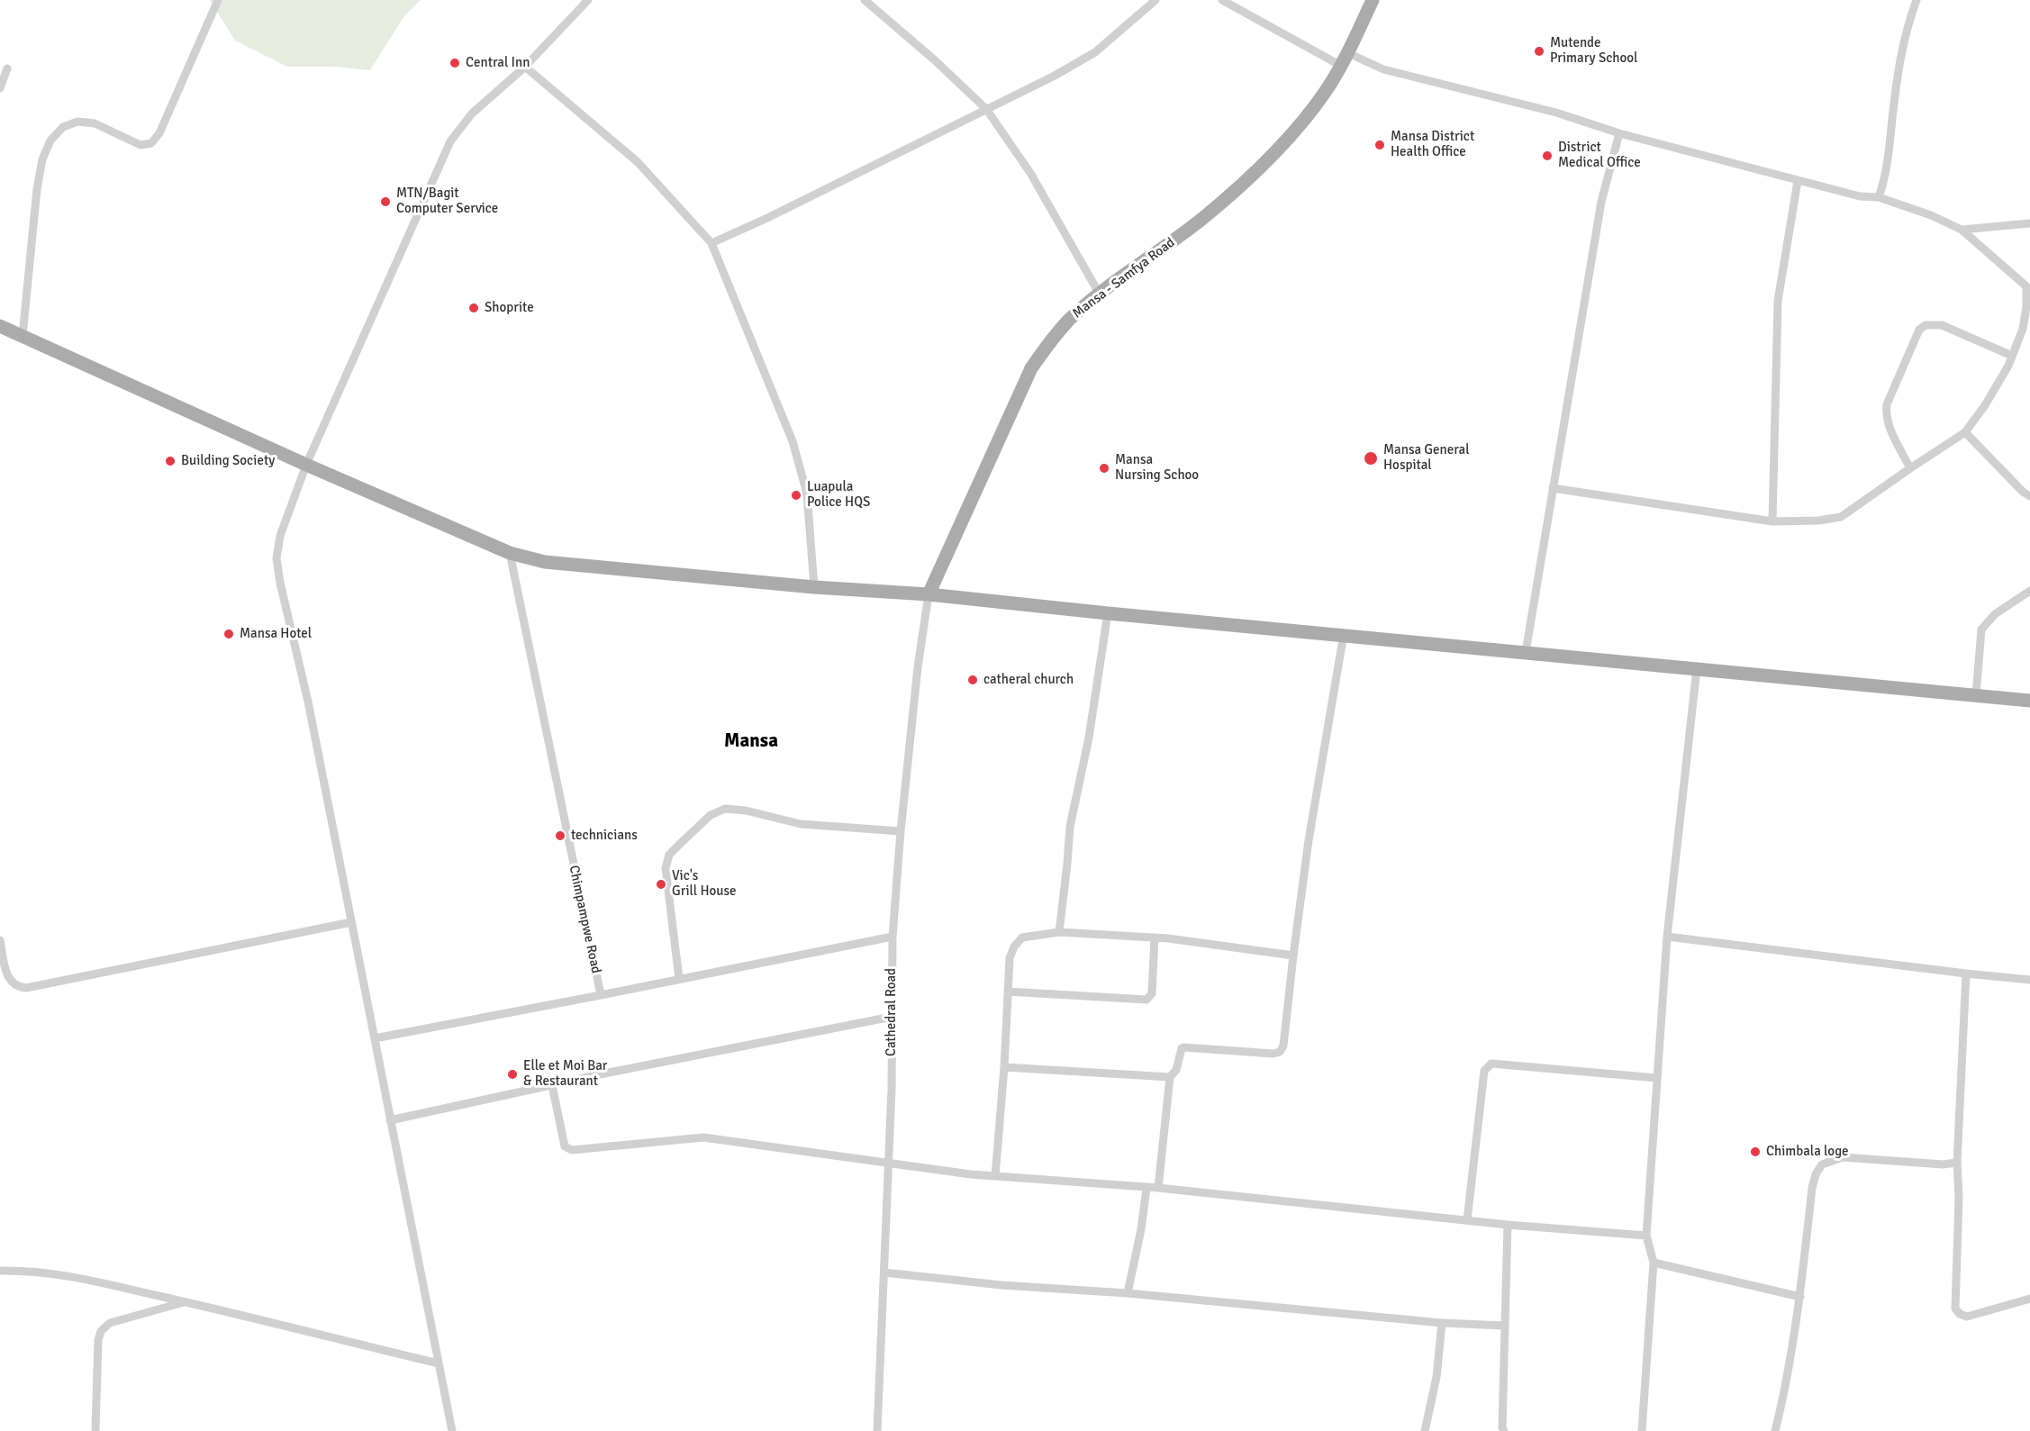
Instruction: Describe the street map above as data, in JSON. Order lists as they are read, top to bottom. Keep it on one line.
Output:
{"streets":{"main road":["Mansa - Samfya Road"],"street":["Chimpampwe Road","Cathedral Road"]},"crossings":[["Mansa - Samfya Road","Cathedral Road"]],"districts":["Mansa"],"places":["Mutende Primary School","Central Inn","Mansa District Health Office","District Medical Office","MTN/Bagit Computer Service","Shoprite","Mansa General Hospital","Building Society","Mansa Nursing Schoo","Luapula Police HQS","Mansa Hotel","catheral church","technicians","Vic's Grill House","Elle et Moi Bar & Restaurant","Chimbala loge"]}
